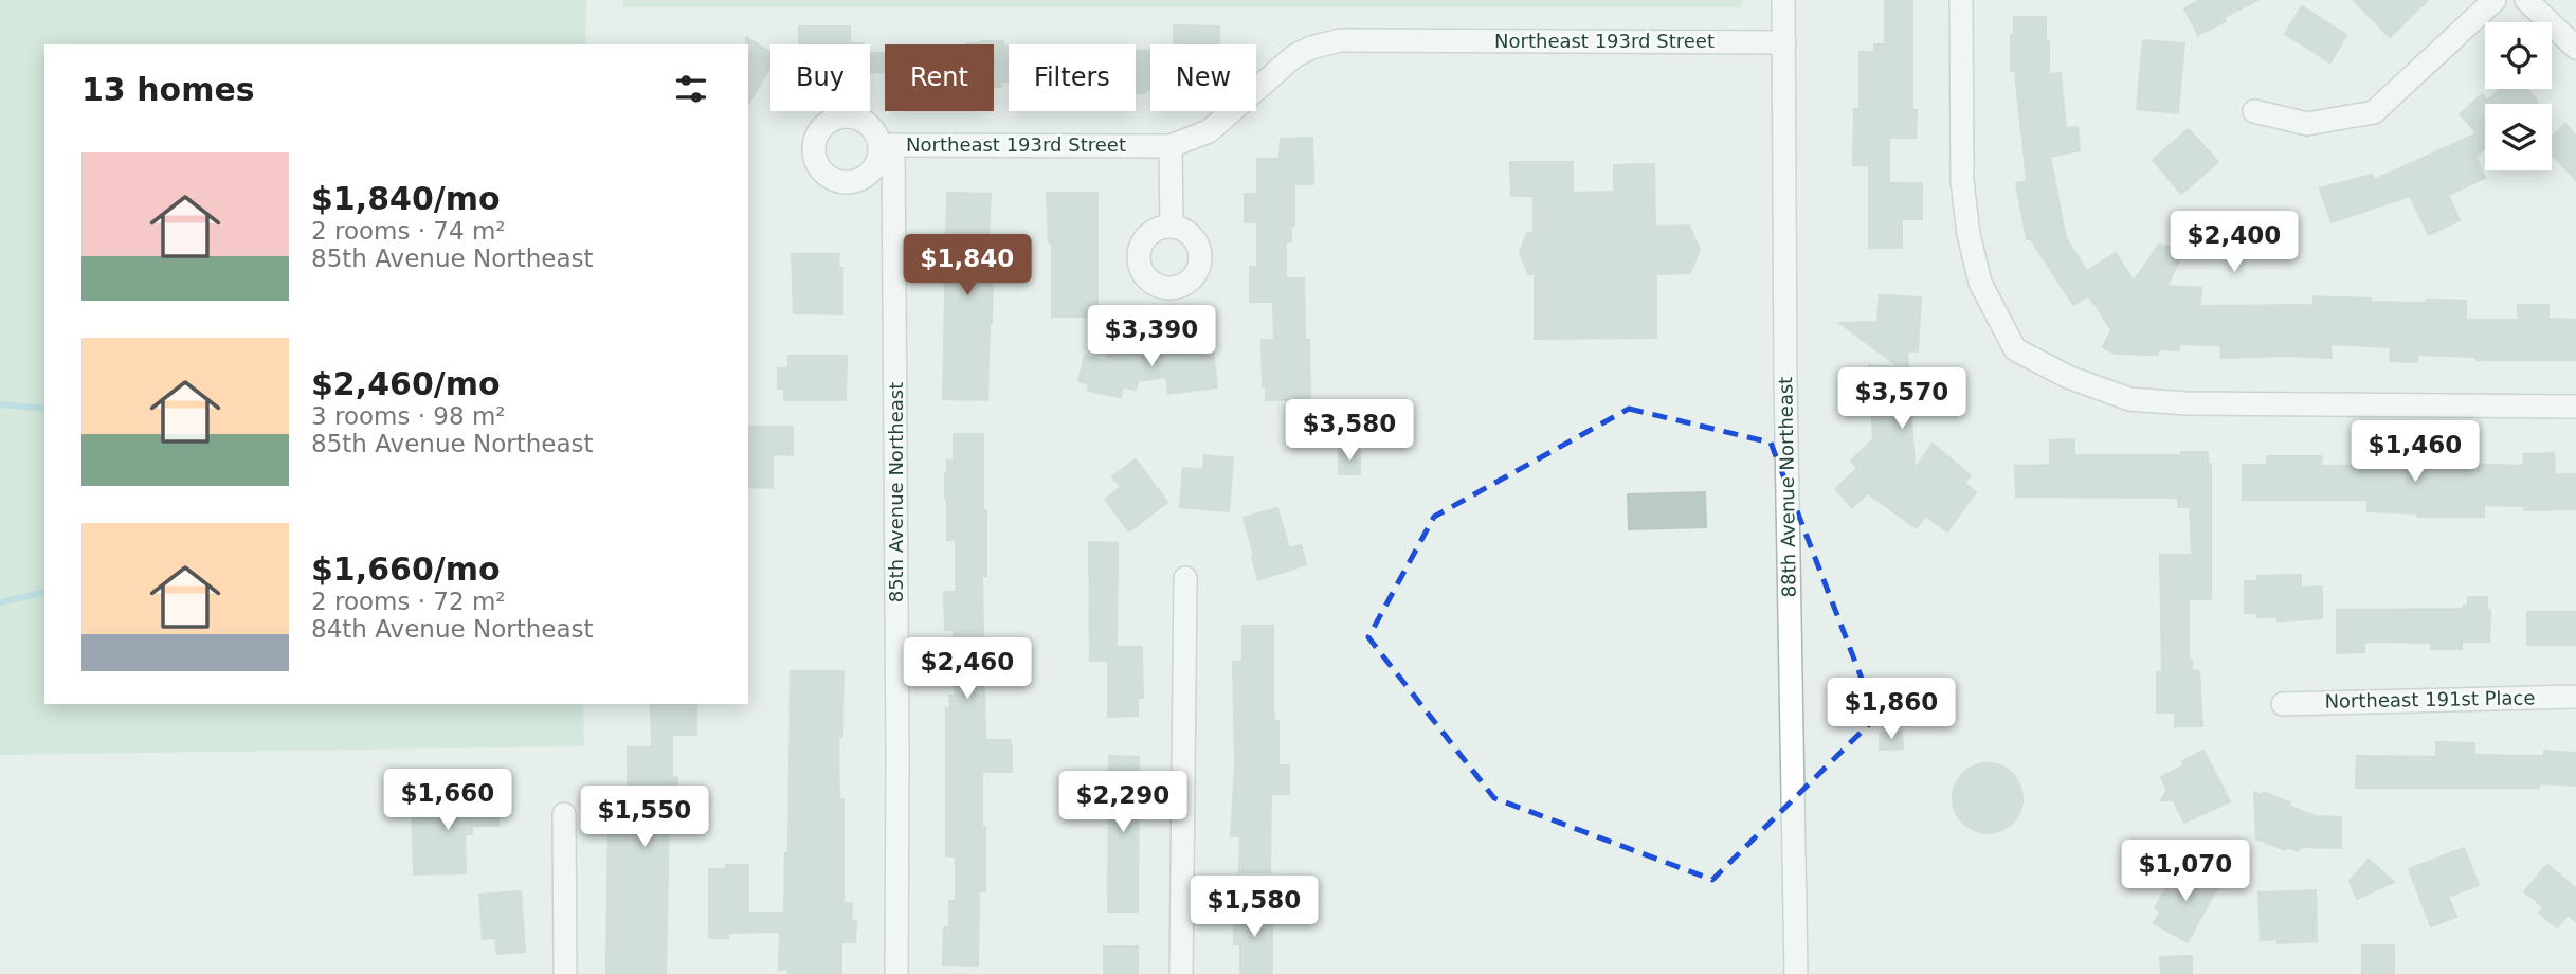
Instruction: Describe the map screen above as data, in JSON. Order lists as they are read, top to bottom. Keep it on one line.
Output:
{"streets":{"street":["Northeast 193rd Street","88th Avenue Northeast","85th Avenue Northeast","Northeast 191st Place"]},"crossings":[["Northeast 193rd Street","88th Avenue Northeast"],["Northeast 193rd Street","85th Avenue Northeast"]],"page":{"chip":["Buy","Rent","Filters","New"],"heading":"13 homes","list":[{"name":"$1,840/mo","note":"2 rooms · 74 m² · 85th Avenue Northeast"},{"name":"$2,460/mo","note":"3 rooms · 98 m² · 85th Avenue Northeast"},{"name":"$1,660/mo","note":"2 rooms · 72 m² · 84th Avenue Northeast"}],"price":["$2,400","$1,840","$3,390","$3,570","$3,580","$1,460","$2,460","$1,860","$1,660","$2,290","$1,550","$1,070","$1,580"]}}
